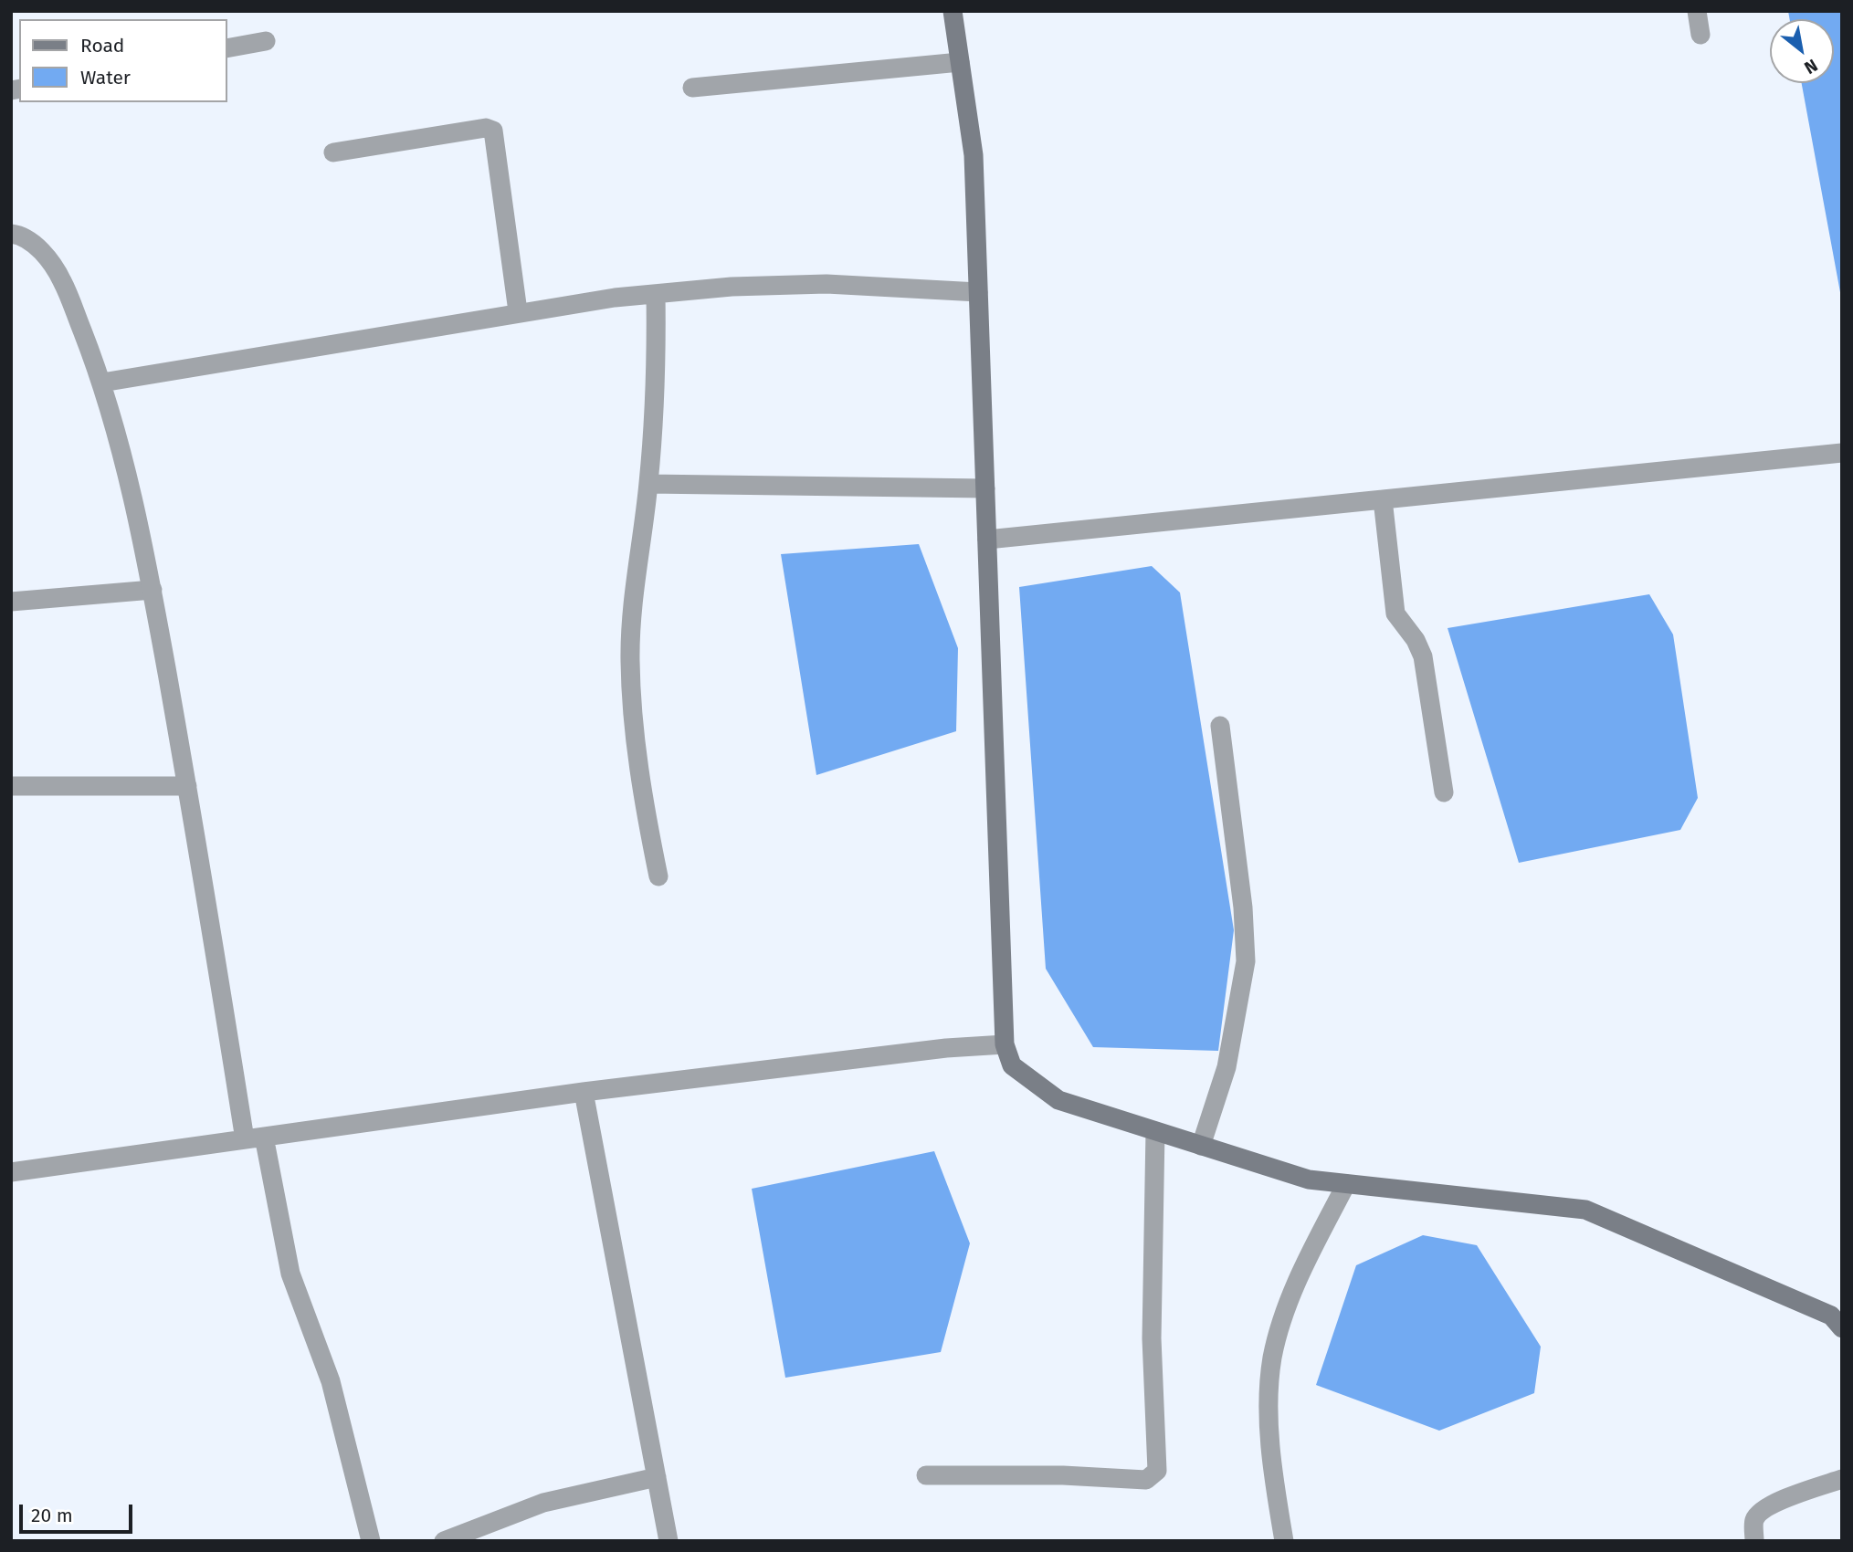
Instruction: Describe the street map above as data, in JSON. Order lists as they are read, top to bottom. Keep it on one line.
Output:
{"legend":["Road","Water"],"scale_bar":"20 m","north":"bottom right"}
